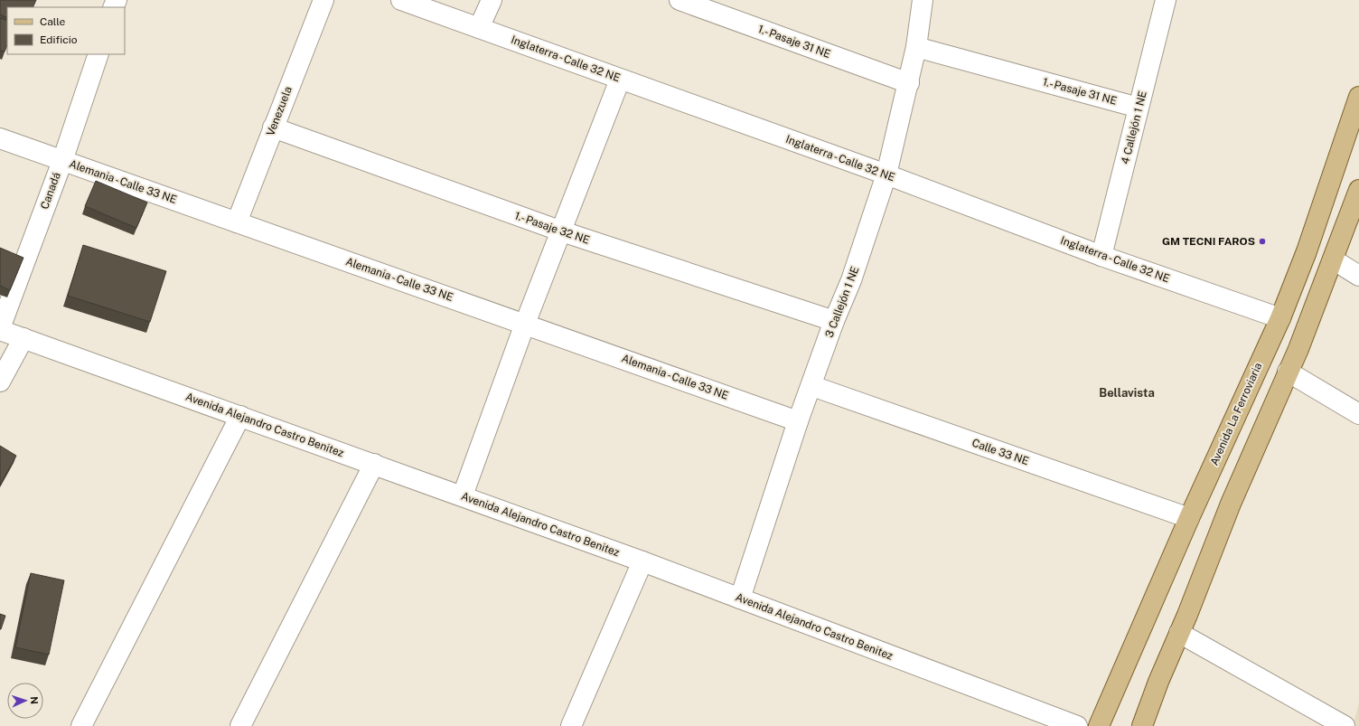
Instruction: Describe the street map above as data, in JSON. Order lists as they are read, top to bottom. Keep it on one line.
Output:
{"streets":{"main road":["Avenida La Ferroviaria"],"street":["1.- Pasaje 31 NE","Inglaterra - Calle 32 NE","Venezuela","4 Callejón 1 NE","Alemania - Calle 33 NE","Canadá","1.- Pasaje 32 NE","3 Callejón 1 NE","Avenida Alejandro Castro Benitez","Calle 33 NE"]},"crossings":[["1.- Pasaje 31 NE","4 Callejón 1 NE"],["1.- Pasaje 31 NE","3 Callejón 1 NE"],["Inglaterra - Calle 32 NE","4 Callejón 1 NE"],["Inglaterra - Calle 32 NE","3 Callejón 1 NE"],["Inglaterra - Calle 32 NE","Avenida La Ferroviaria"],["Venezuela","Alemania - Calle 33 NE"],["Venezuela","1.- Pasaje 32 NE"],["Alemania - Calle 33 NE","Canadá"],["Alemania - Calle 33 NE","3 Callejón 1 NE"],["Canadá","Avenida Alejandro Castro Benitez"],["1.- Pasaje 32 NE","3 Callejón 1 NE"],["3 Callejón 1 NE","Avenida Alejandro Castro Benitez"],["3 Callejón 1 NE","Calle 33 NE"],["Avenida La Ferroviaria","Calle 33 NE"]],"districts":["Bellavista"],"places":["GM TECNI FAROS"],"legend":["Calle","Edificio"],"north":"right"}
